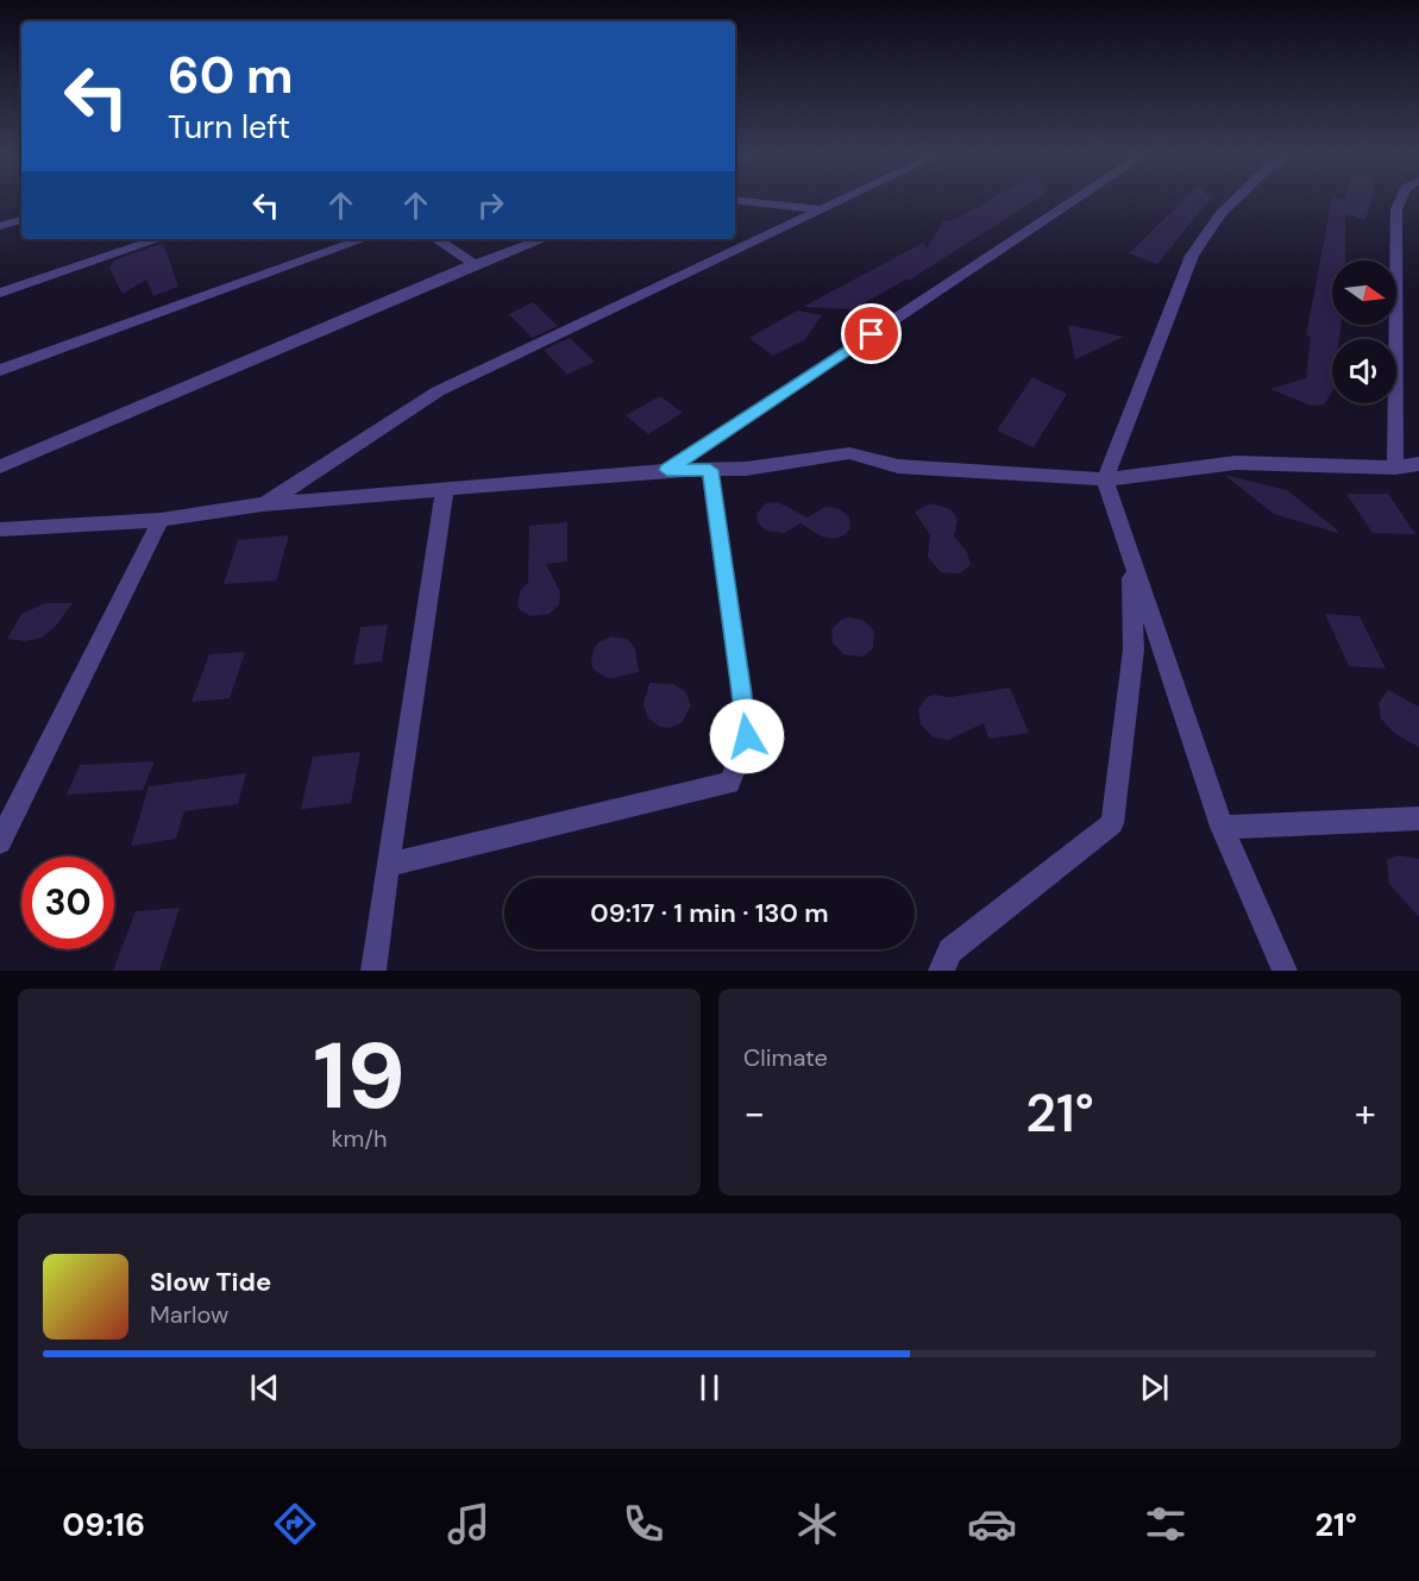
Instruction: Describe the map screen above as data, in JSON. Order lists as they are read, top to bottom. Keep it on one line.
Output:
{"north":"right","page":{"turn":["60 m","Turn left"],"limit":"30","trip":"09:17 · 1 min · 130 m","tile":[["19","km/h"],"Climate"],"heat":["−","21°","+"],"song":["Slow Tide","Marlow"],"tabs":["09:16","21°"]}}
